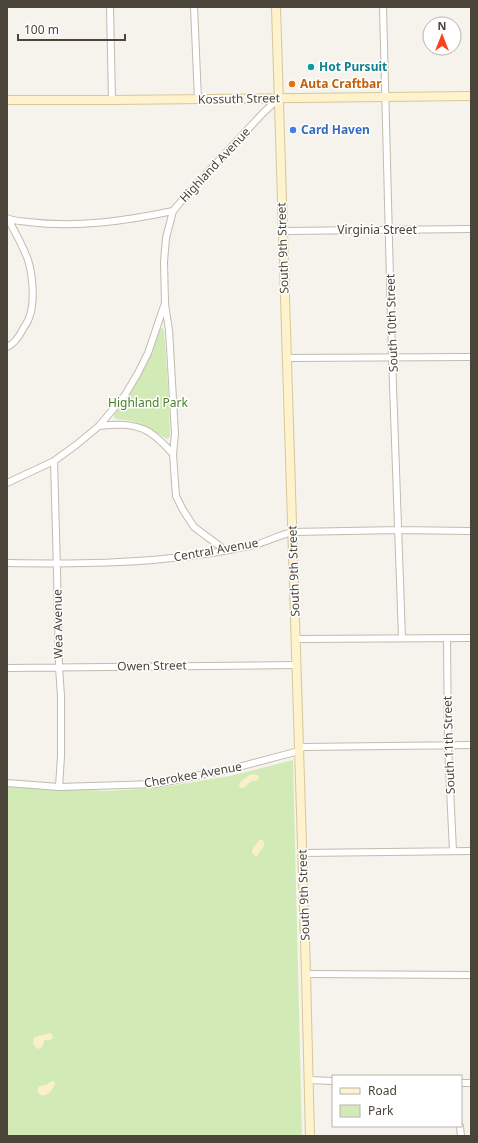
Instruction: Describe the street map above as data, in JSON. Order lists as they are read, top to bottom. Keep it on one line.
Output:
{"streets":{"street":["Kossuth Street","Highland Avenue","Virginia Street","South 9th Street","South 10th Street","Central Avenue","Wea Avenue","Owen Street","South 11th Street","Cherokee Avenue"]},"crossings":[["Kossuth Street","Highland Avenue"],["Kossuth Street","South 9th Street"],["Kossuth Street","South 10th Street"],["Highland Avenue","South 9th Street"],["Highland Avenue","Wea Avenue"],["Virginia Street","South 9th Street"],["Virginia Street","South 10th Street"],["South 9th Street","Central Avenue"],["South 9th Street","Owen Street"],["South 9th Street","Cherokee Avenue"],["South 10th Street","Central Avenue"],["Central Avenue","Wea Avenue"],["Wea Avenue","Owen Street"],["Wea Avenue","Cherokee Avenue"],["South 11th Street","Cherokee Avenue"]],"parks":["Highland Park"],"places":["Hot Pursuit","Auta Craftbar","Card Haven"],"legend":["Road","Park"],"scale_bar":"100 m","north":"top"}
